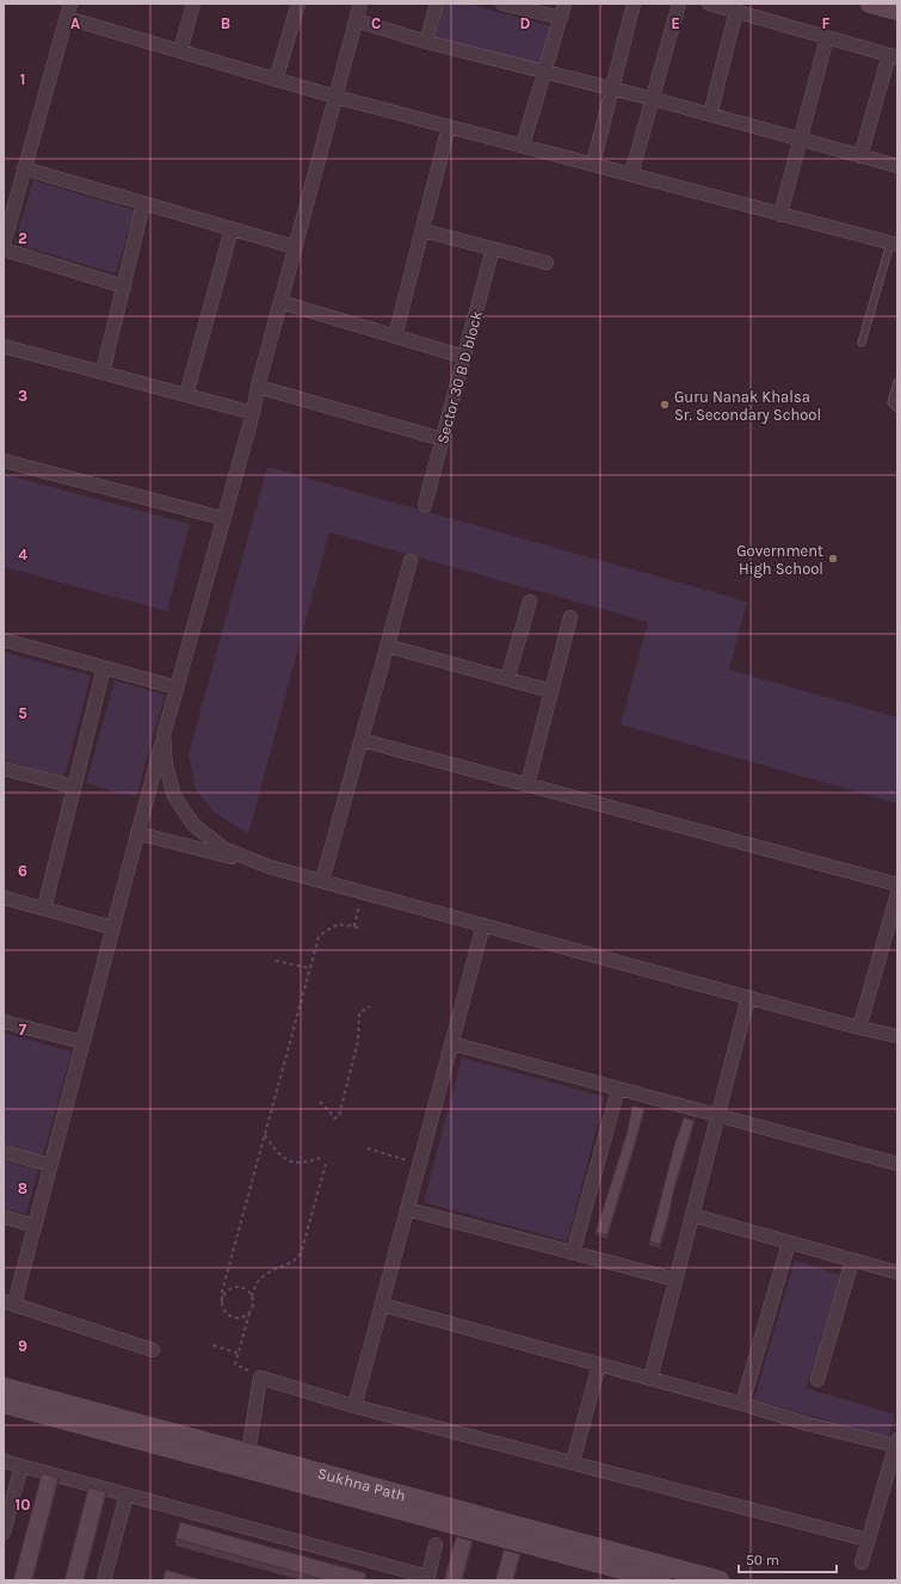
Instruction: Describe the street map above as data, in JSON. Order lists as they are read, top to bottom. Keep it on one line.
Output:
{"streets":{"main road":["Sukhna Path"],"street":["Sector 30 B D block"]},"places":["Guru Nanak Khalsa Sr. Secondary School","Government High School"],"scale_bar":"50 m","grid":{"columns":["A","B","C","D","E","F"],"rows":["1","2","3","4","5","6","7","8","9","10"]}}
